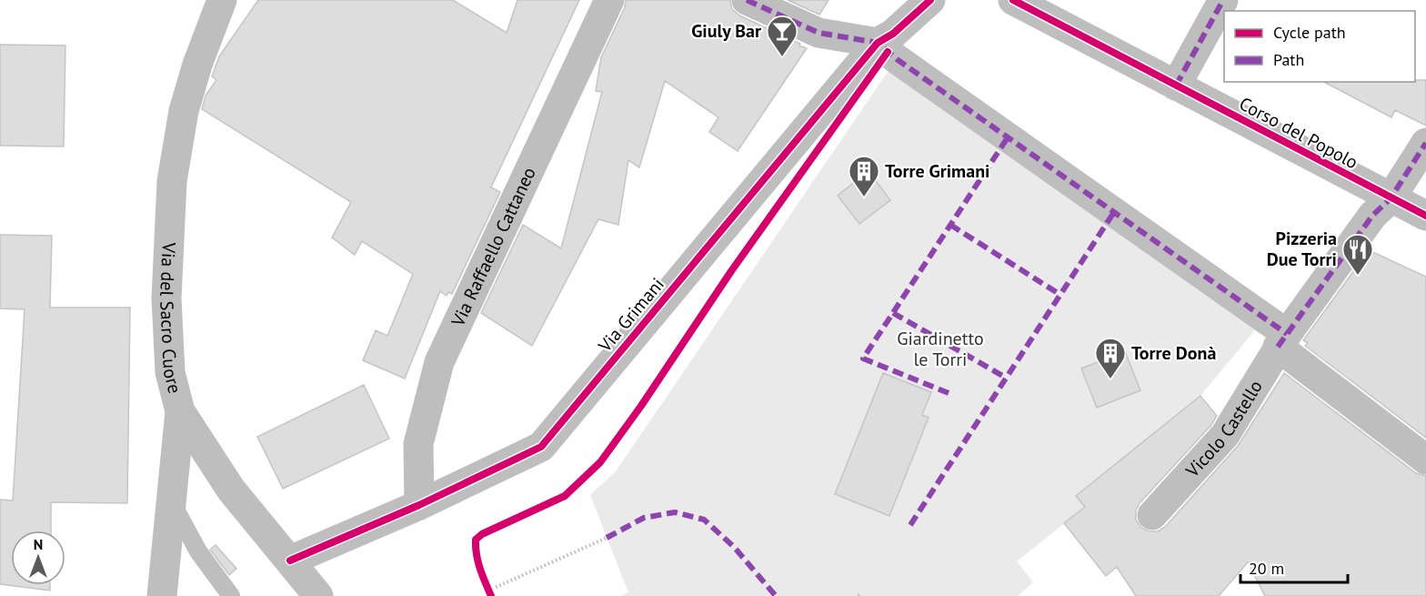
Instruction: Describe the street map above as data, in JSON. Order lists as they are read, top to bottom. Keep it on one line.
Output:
{"streets":{"street":["Corso del Popolo","Via Raffaello Cattaneo","Via Grimani","Via del Sacro Cuore","Vicolo Castello"]},"crossings":[["Corso del Popolo","Vicolo Castello"],["Via Raffaello Cattaneo","Via Grimani"],["Via Grimani","Via del Sacro Cuore"]],"parks":["Giardinetto le Torri"],"places":{"bar":["Giuly Bar"],"building":["Torre Grimani","Torre Donà"],"restaurant":["Pizzeria Due Torri"]},"legend":["Cycle path","Path"],"scale_bar":"20 m","north":"top"}
